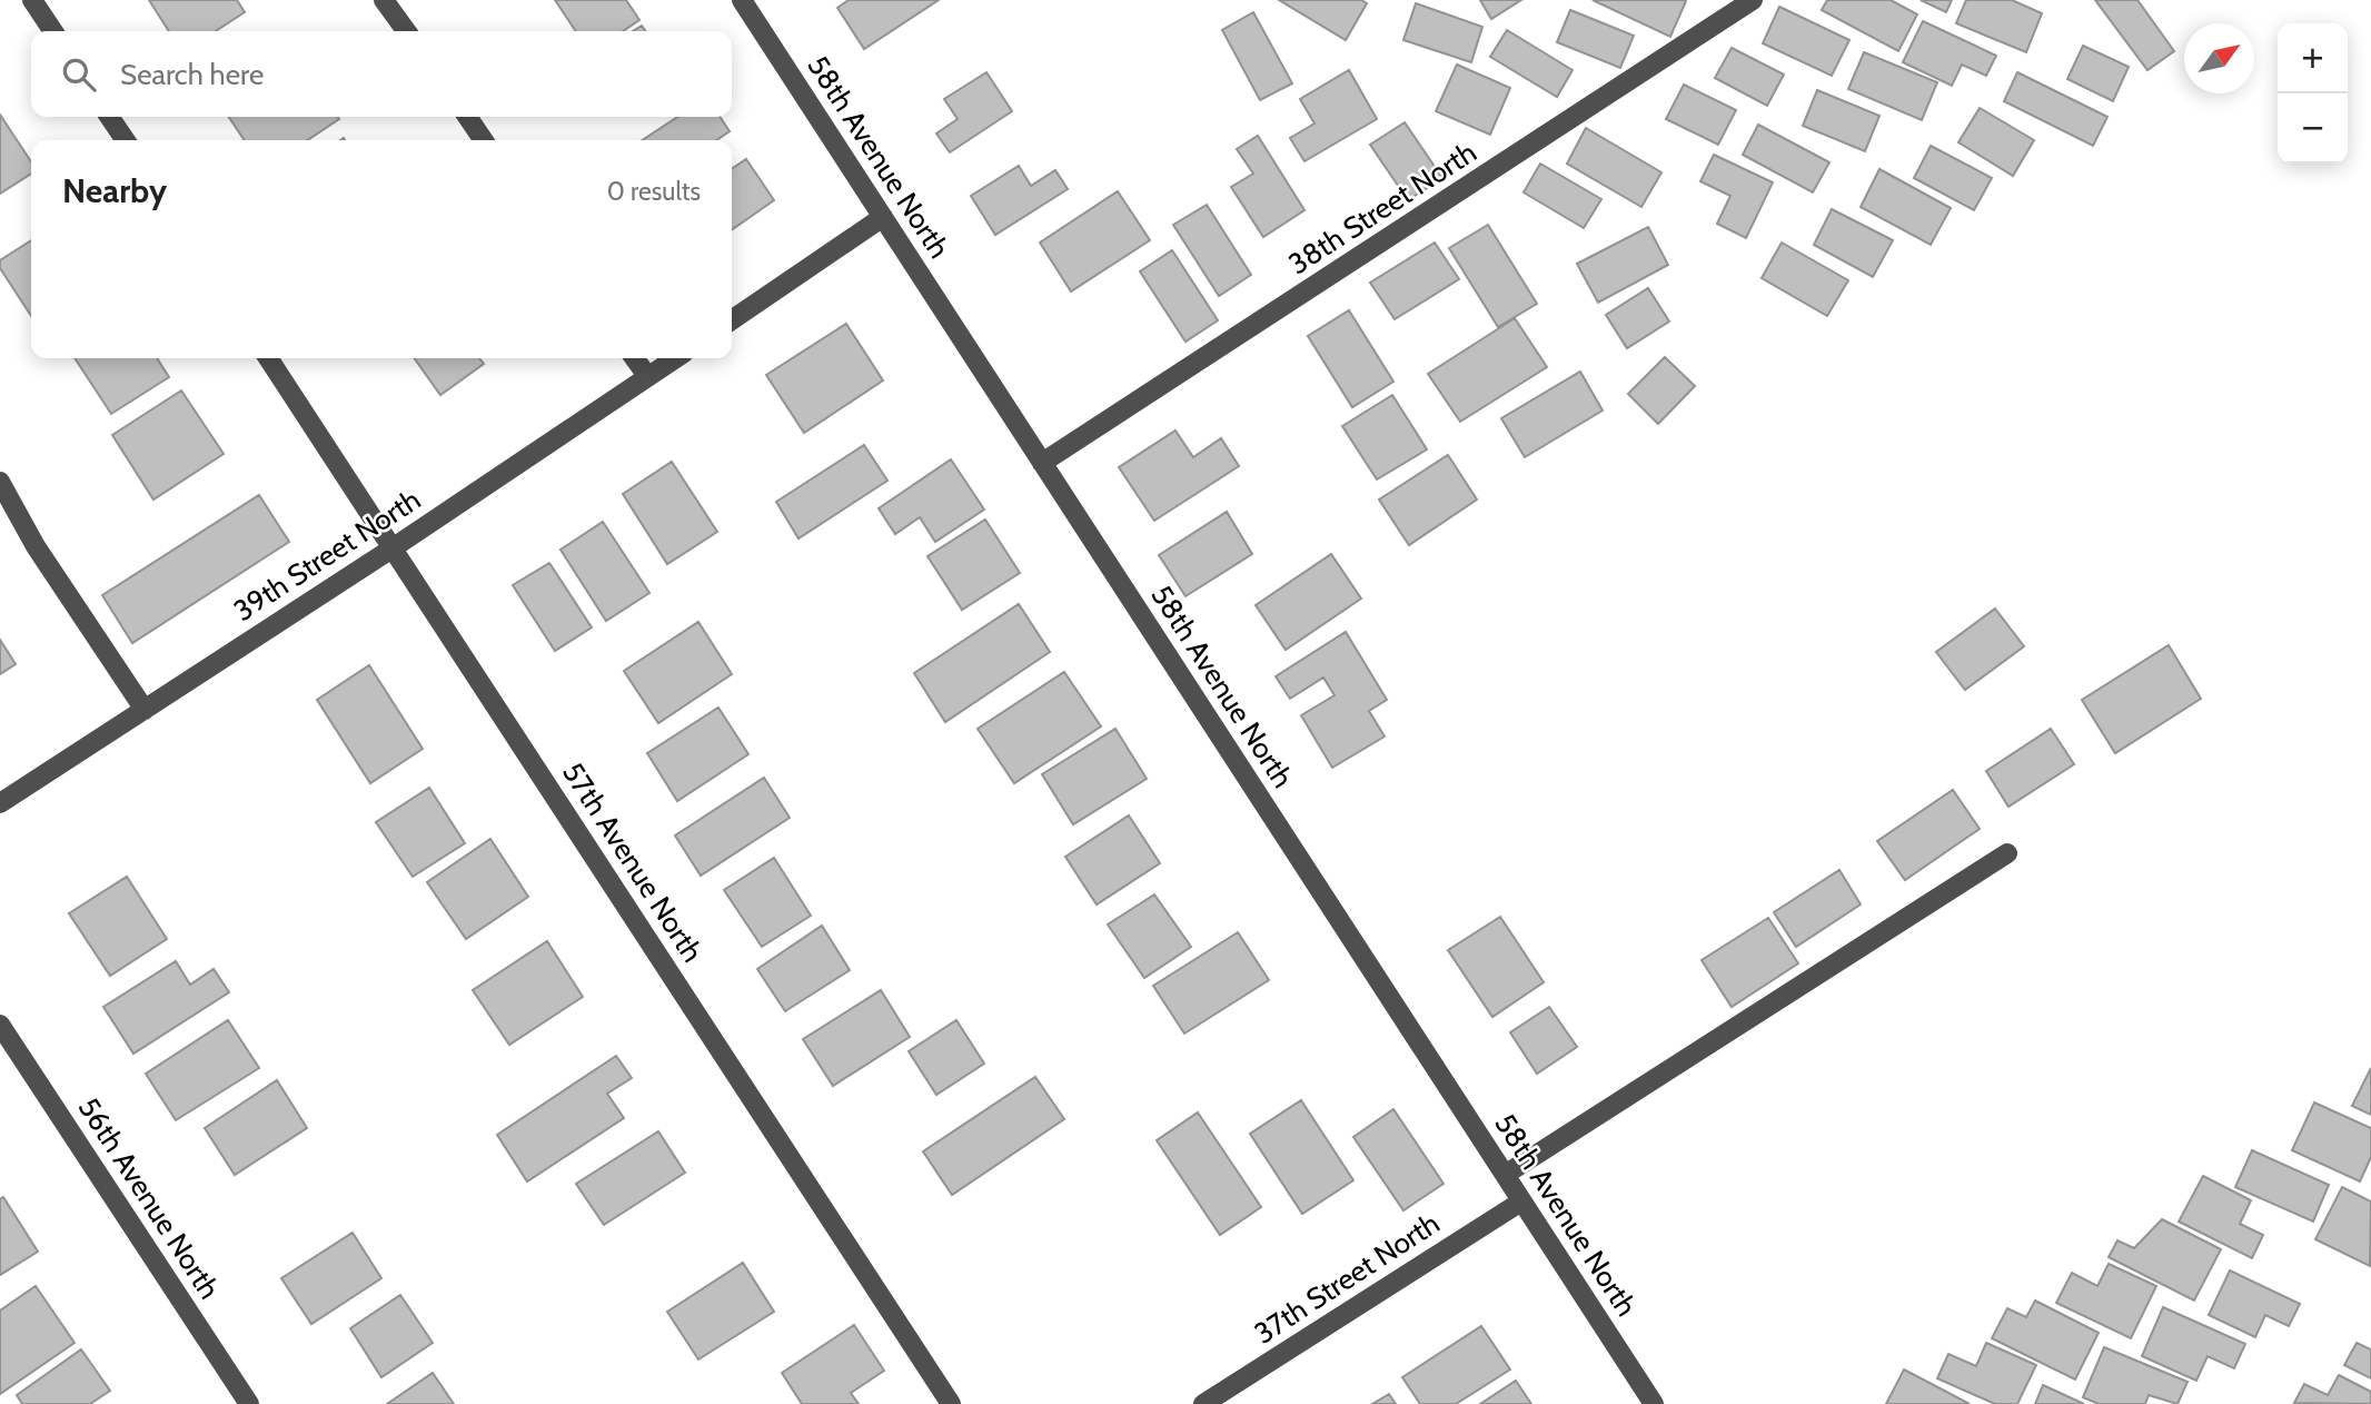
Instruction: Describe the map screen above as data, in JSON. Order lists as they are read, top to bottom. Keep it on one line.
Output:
{"streets":{"street":["58th Avenue North","38th Street North","39th Street North","57th Avenue North","56th Avenue North","37th Street North"]},"crossings":[["58th Avenue North","38th Street North"],["58th Avenue North","37th Street North"],["39th Street North","57th Avenue North"]],"north":"top right","page":{"map_buttons":["+","−"],"search":"Search here","heading":["Nearby","0 results"]}}
